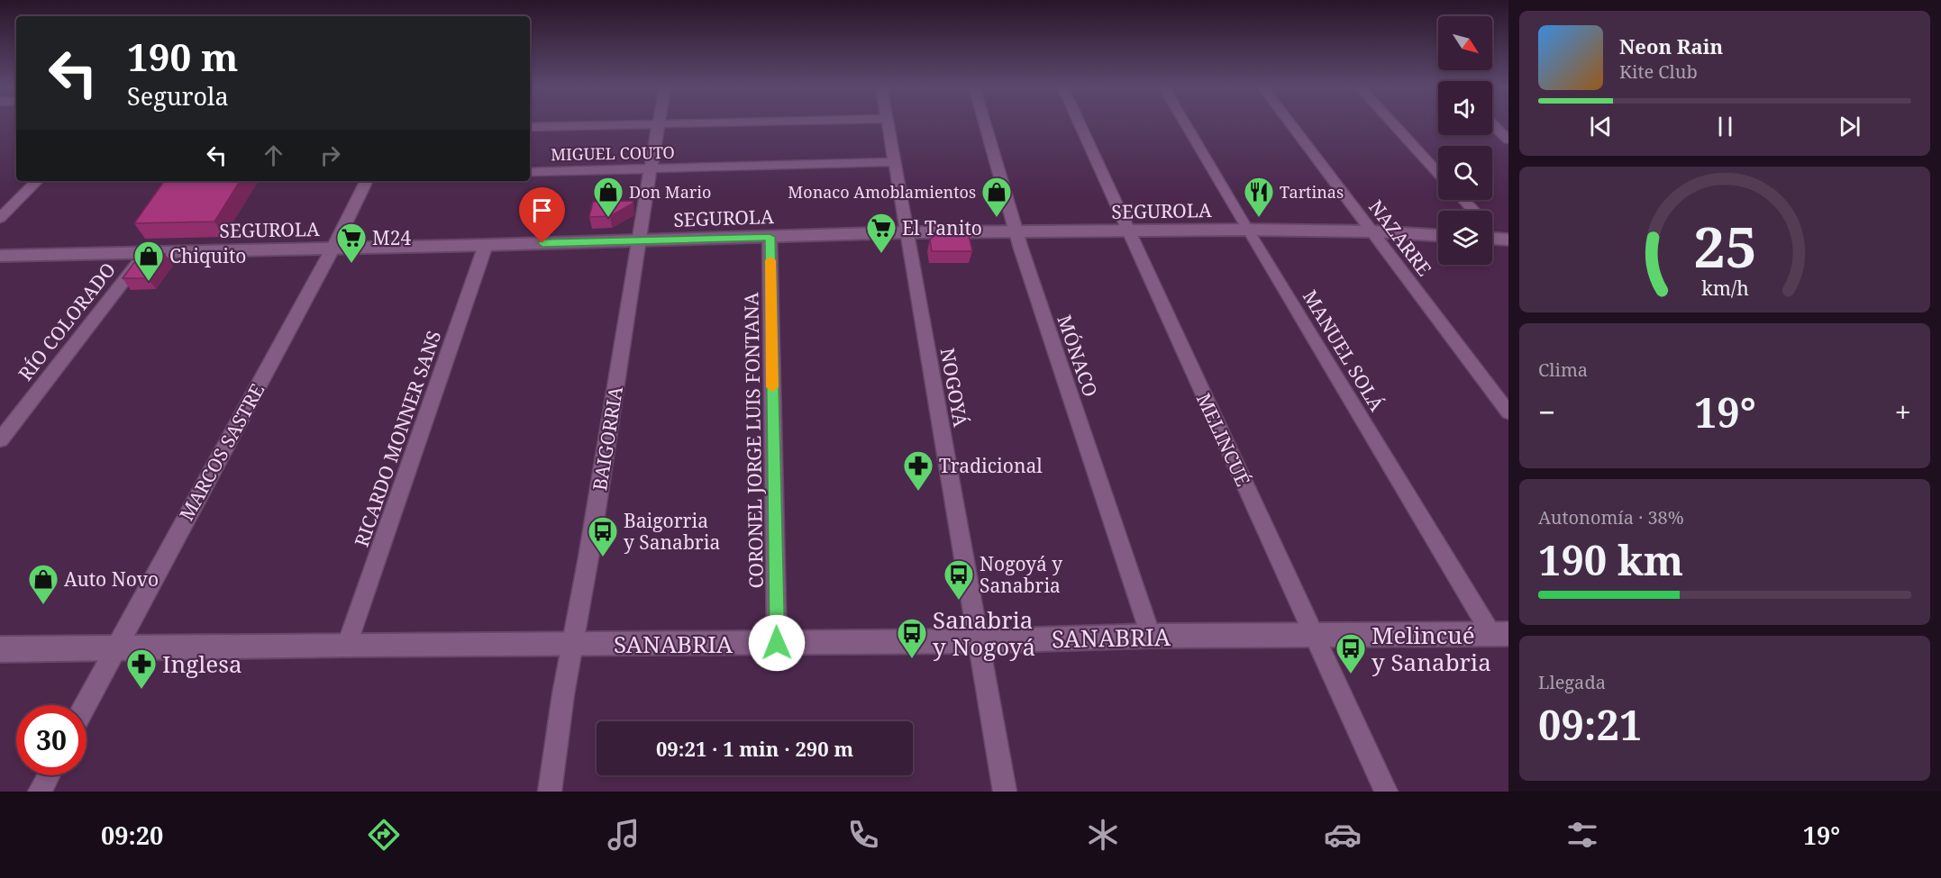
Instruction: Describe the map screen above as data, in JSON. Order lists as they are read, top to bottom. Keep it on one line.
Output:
{"streets":{"street":["MIGUEL COUTO","SEGUROLA","NAZARRE","RÍO COLORADO","MANUEL SOLÁ","MÓNACO","NOGOYÁ","RICARDO MONNER SANS","BAIGORRIA","MELINCUÉ","CORONEL JORGE LUIS FONTANA","MARCOS SASTRE","SANABRIA"]},"crossings":[["MIGUEL COUTO","NOGOYÁ"],["MIGUEL COUTO","BAIGORRIA"],["SEGUROLA","NAZARRE"],["SEGUROLA","RÍO COLORADO"],["SEGUROLA","MANUEL SOLÁ"],["SEGUROLA","MÓNACO"],["SEGUROLA","NOGOYÁ"],["SEGUROLA","RICARDO MONNER SANS"],["SEGUROLA","BAIGORRIA"],["SEGUROLA","MELINCUÉ"],["SEGUROLA","CORONEL JORGE LUIS FONTANA"],["SEGUROLA","MARCOS SASTRE"],["MANUEL SOLÁ","SANABRIA"],["MÓNACO","SANABRIA"],["NOGOYÁ","SANABRIA"],["RICARDO MONNER SANS","SANABRIA"],["BAIGORRIA","SANABRIA"],["MELINCUÉ","SANABRIA"],["CORONEL JORGE LUIS FONTANA","SANABRIA"],["MARCOS SASTRE","SANABRIA"]],"places":{"shop":["Don Mario","Monaco Amoblamientos","Chiquito","Auto Novo"],"restaurant":["Tartinas"],"supermarket":["El Tanito","M24"],"pharmacy":["Tradicional","Inglesa"],"bus stop":["Baigorria y Sanabria","Nogoyá y Sanabria","Sanabria y Nogoyá","Melincué y Sanabria"]},"north":"bottom right","page":{"turn":["190 m","Segurola"],"song":["Neon Rain","Kite Club"],"tile":["Clima",["Autonomía · 38%","190 km"],["Llegada","09:21"]],"heat":["−","19°","+"],"limit":"30","trip":"09:21 · 1 min · 290 m","tabs":["09:20","19°"],"gauge":["25","km/h"]}}
